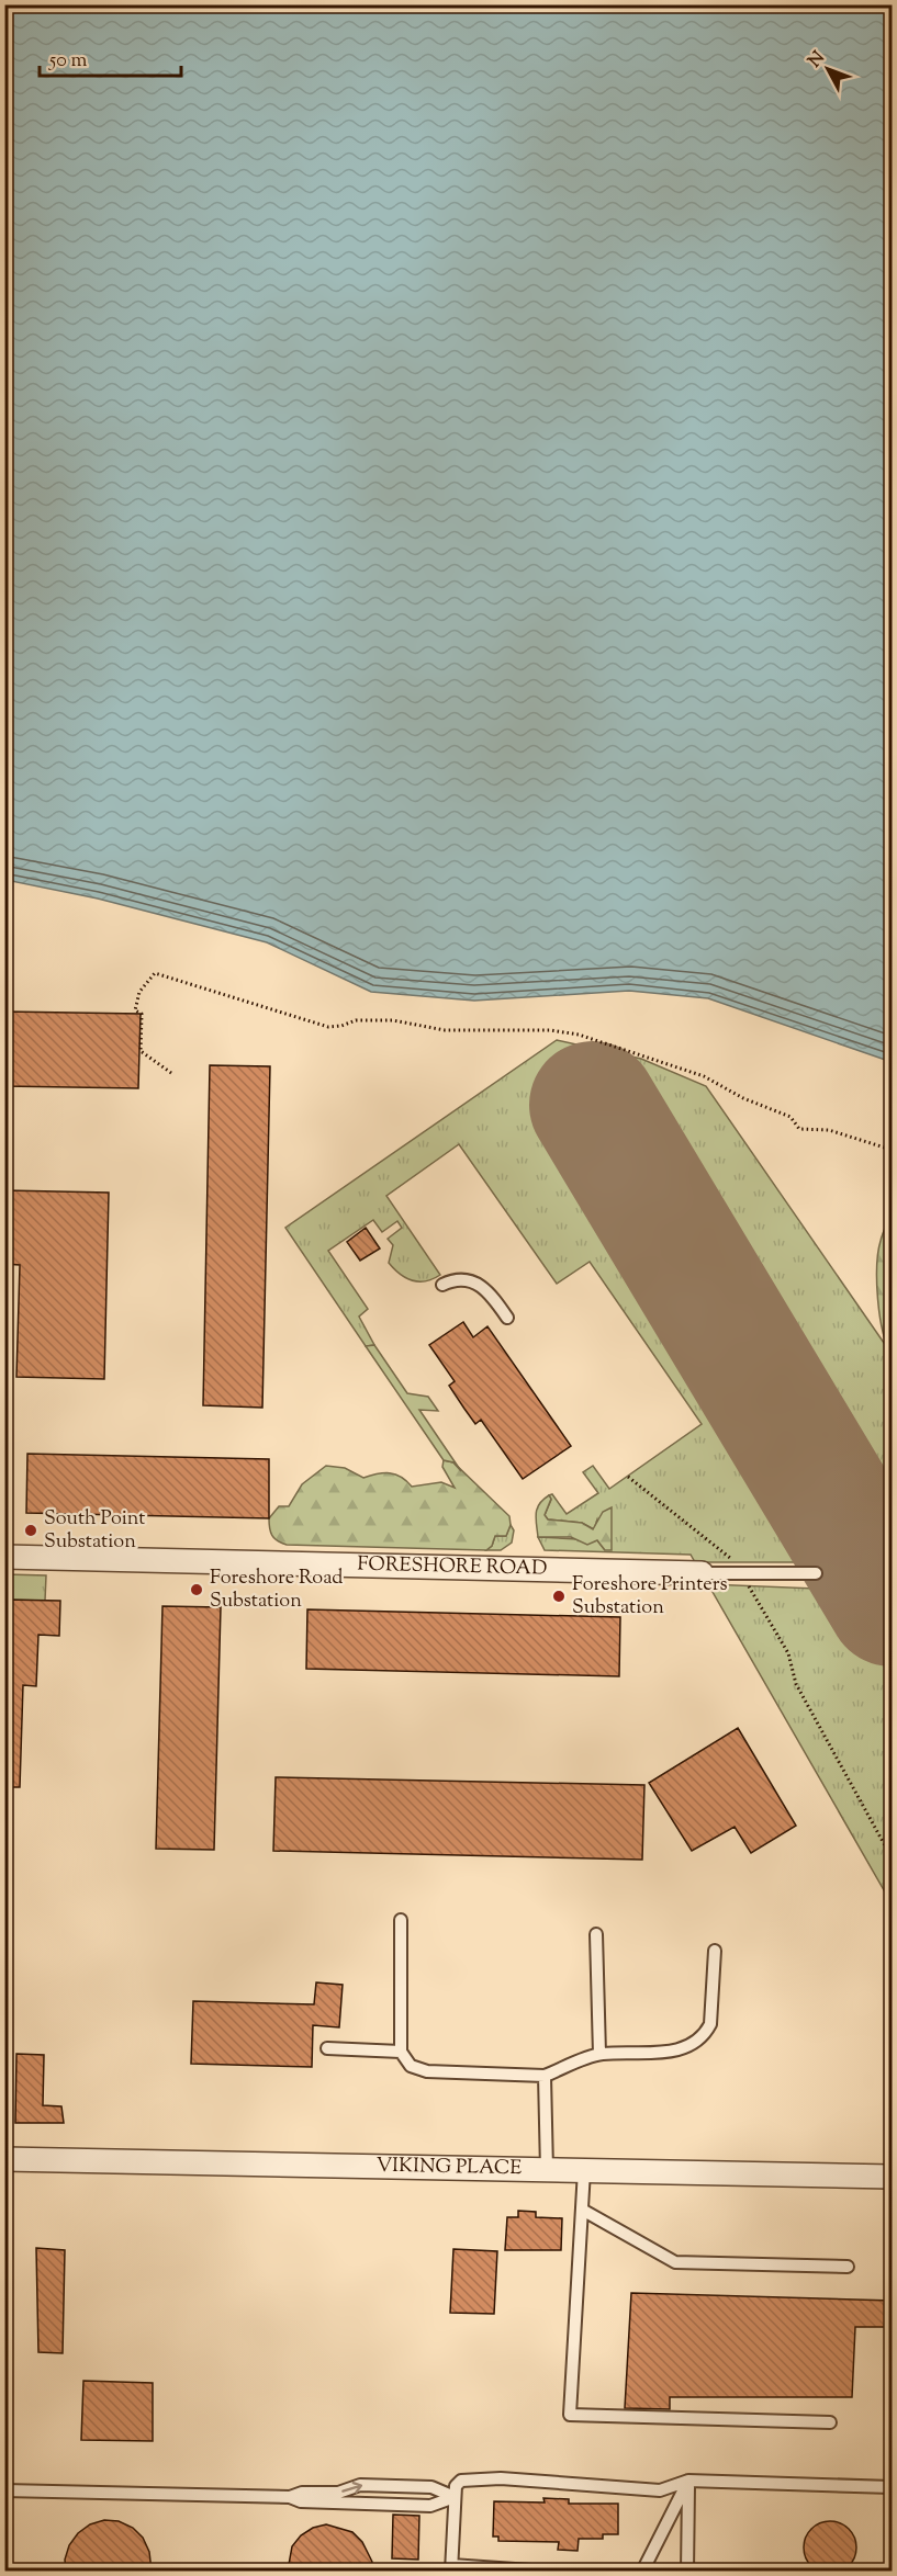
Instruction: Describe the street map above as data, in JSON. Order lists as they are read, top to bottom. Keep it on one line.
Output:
{"streets":{"street":["FORESHORE ROAD","VIKING PLACE"]},"places":["South Point Substation","Foreshore Road Substation","Foreshore Printers Substation"],"scale_bar":"50 m","north":"top left"}
